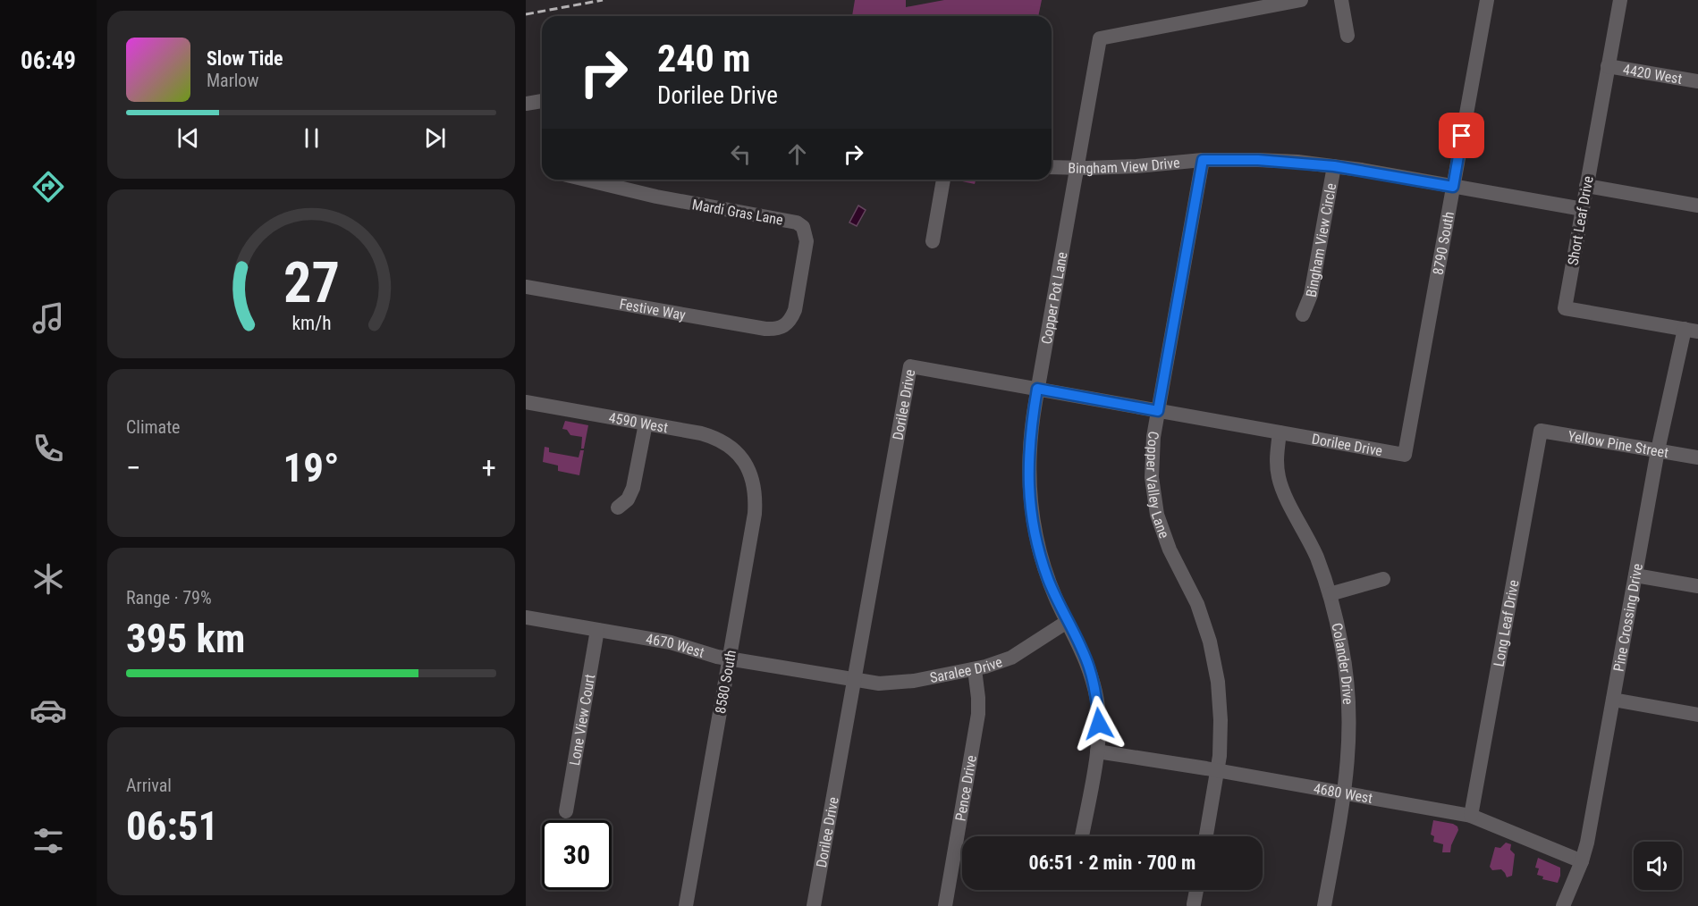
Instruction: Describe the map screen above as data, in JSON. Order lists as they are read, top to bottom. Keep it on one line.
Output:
{"streets":{"street":["4420 West","Bingham View Drive","Mardi Gras Lane","Short Leaf Drive","Bingham View Circle","8790 South","Copper Pot Lane","Festive Way","Dorilee Drive","4590 West","Yellow Pine Street","Copper Valley Lane","Pine Crossing Drive","Long Leaf Drive","4670 West","Colander Drive","Saralee Drive","8580 South","Lone View Court","Pence Drive","4680 West"]},"crossings":[["4420 West","Short Leaf Drive"],["Bingham View Drive","Short Leaf Drive"],["Bingham View Drive","Bingham View Circle"],["Bingham View Drive","8790 South"],["Bingham View Drive","Copper Pot Lane"],["Bingham View Drive","Copper Valley Lane"],["Mardi Gras Lane","Festive Way"],["Short Leaf Drive","Pine Crossing Drive"],["8790 South","Dorilee Drive"],["Copper Pot Lane","Dorilee Drive"],["Copper Pot Lane","Saralee Drive"],["Copper Pot Lane","4680 West"],["Dorilee Drive","Copper Valley Lane"],["Dorilee Drive","4670 West"],["Dorilee Drive","Colander Drive"],["Dorilee Drive","Saralee Drive"],["4590 West","8580 South"],["Yellow Pine Street","Pine Crossing Drive"],["Yellow Pine Street","Long Leaf Drive"],["Copper Valley Lane","4680 West"],["Pine Crossing Drive","4680 West"],["Long Leaf Drive","4680 West"],["4670 West","Saralee Drive"],["4670 West","8580 South"],["4670 West","Lone View Court"],["Colander Drive","4680 West"],["Saralee Drive","Pence Drive"]],"page":{"tabs":"06:49","turn":["240 m","Dorilee Drive"],"song":["Slow Tide","Marlow"],"tile":["Climate",["Range · 79%","395 km"],["Arrival","06:51"]],"heat":["−","19°","+"],"limit":"30","trip":"06:51 · 2 min · 700 m","gauge":["27","km/h"]}}
